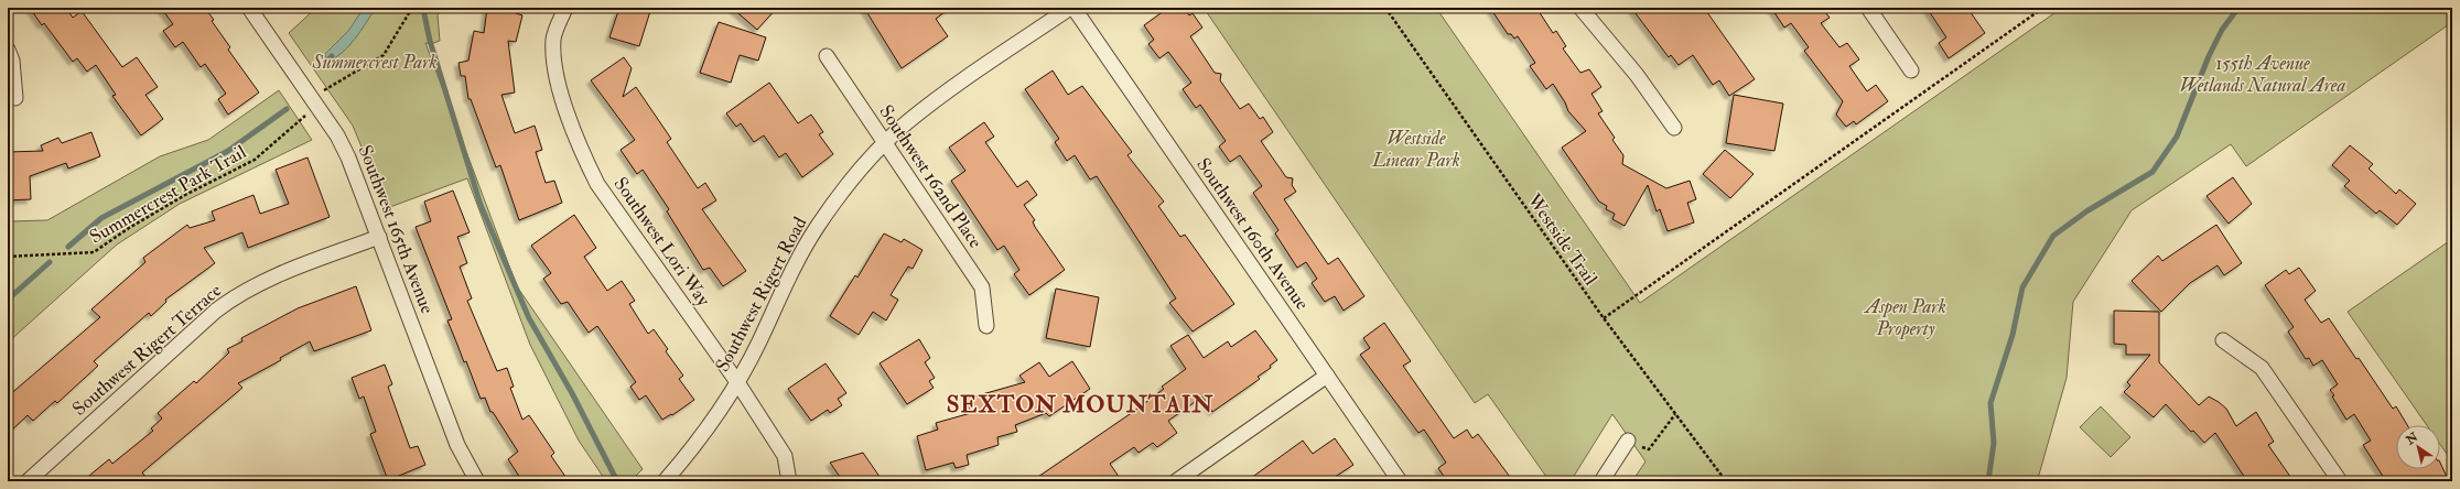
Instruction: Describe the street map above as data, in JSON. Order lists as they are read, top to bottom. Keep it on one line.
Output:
{"streets":{"street":["Southwest 162nd Place","Southwest 165th Avenue","Southwest 160th Avenue","Southwest Lori Way","Southwest Rigert Road","Southwest Rigert Terrace"],"path":["Summercrest Park Trail","Westside Trail"]},"crossings":[["Southwest 162nd Place","Southwest Rigert Road"],["Southwest 165th Avenue","Southwest Rigert Terrace"],["Southwest 160th Avenue","Southwest Rigert Road"],["Southwest Lori Way","Southwest Rigert Road"]],"districts":["SEXTON MOUNTAIN"],"parks":["Summercrest Park","155th Avenue Wetlands Natural Area","Westside Linear Park","Aspen Park Property"],"north":"top left"}
